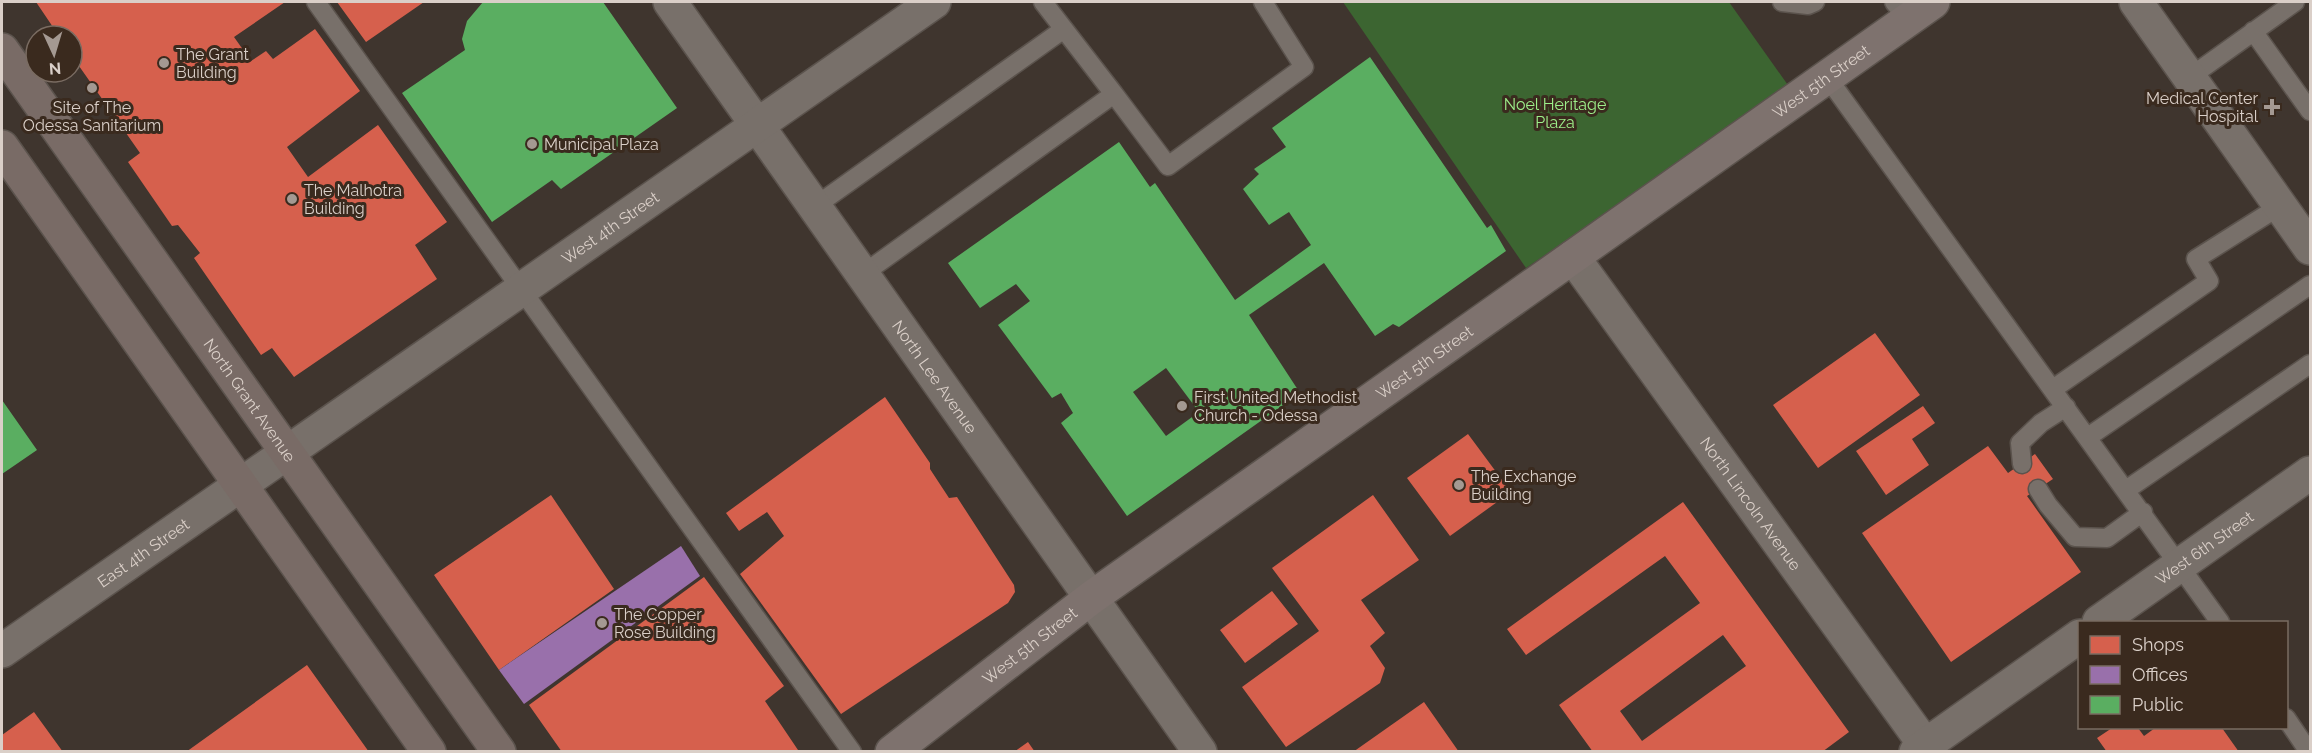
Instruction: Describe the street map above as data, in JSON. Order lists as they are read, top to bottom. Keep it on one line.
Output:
{"streets":{"main road":["North Grant Avenue"],"street":["West 5th Street","West 4th Street","North Lee Avenue","North Lincoln Avenue","West 6th Street","East 4th Street"]},"crossings":[["West 5th Street","North Lee Avenue"],["West 5th Street","North Lincoln Avenue"],["West 4th Street","North Lee Avenue"],["West 4th Street","North Grant Avenue"],["West 4th Street","East 4th Street"],["North Grant Avenue","East 4th Street"]],"parks":["Noel Heritage Plaza"],"places":{"other":["The Grant Building","Site of The Odessa Sanitarium","Municipal Plaza","The Malhotra Building","First United Methodist Church - Odessa","The Exchange Building","The Copper Rose Building"],"health":["Medical Center Hospital"]},"legend":["Shops","Offices","Public"],"north":"bottom"}
